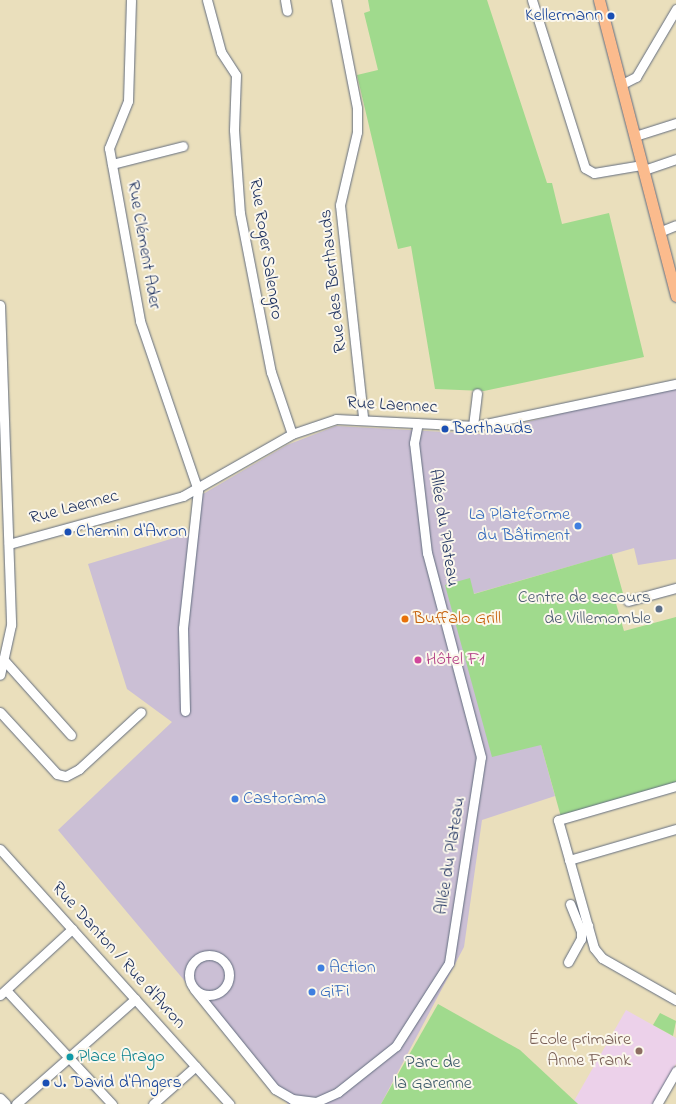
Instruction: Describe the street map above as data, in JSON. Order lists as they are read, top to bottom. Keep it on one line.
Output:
{"streets":{"street":["Rue Clément Ader","Rue Roger Salengro","Rue des Berthauds","Rue Laennec","Allée du Plateau","Rue Danton / Rue d'Avron"]},"crossings":[["Rue Clément Ader","Rue Laennec"],["Rue Roger Salengro","Rue Laennec"],["Rue des Berthauds","Rue Laennec"],["Rue Laennec","Allée du Plateau"]],"parks":["Parc de la Garenne"],"places":["Kellermann","Berthauds","La Plateforme du Bâtiment","Chemin d'Avron","Centre de secours de Villemomble","Buffalo Grill","Hôtel F1","Castorama","Action","GiFi","École primaire Anne Frank","Place Arago","J. David d'Angers"]}
